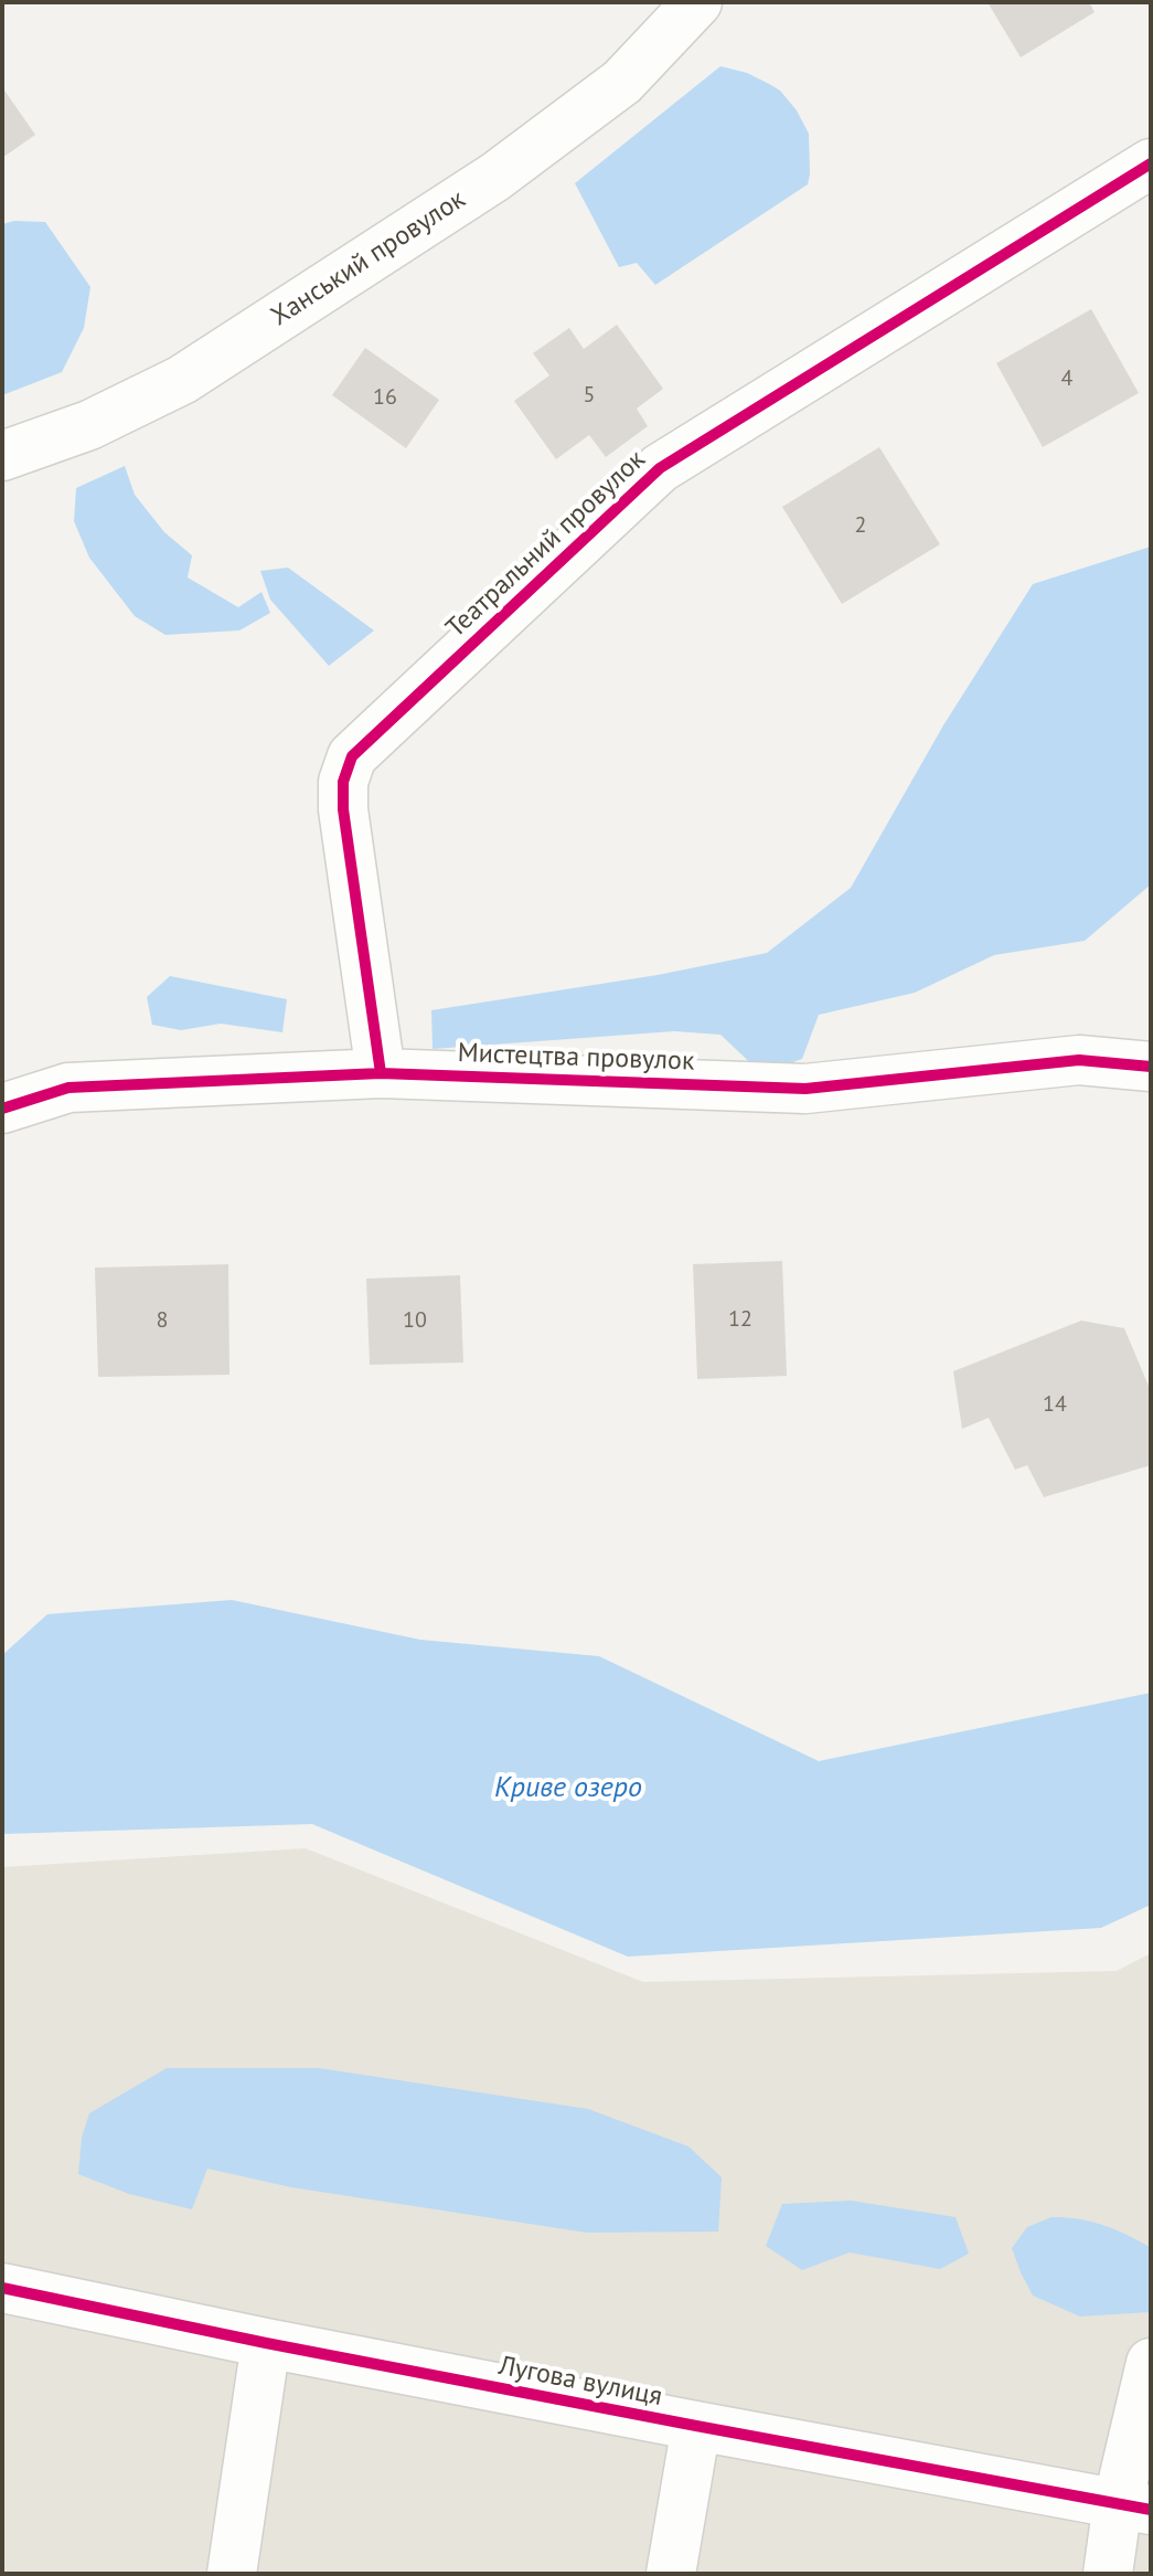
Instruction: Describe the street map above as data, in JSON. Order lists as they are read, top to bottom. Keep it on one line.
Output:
{"streets":{"street":["Ханський провулок","Театральний провулок","Мистецтва провулок","Лугова вулиця"]},"crossings":[["Театральний провулок","Мистецтва провулок"]],"water":["Криве озеро"],"house_numbers":["4","5","16","2","12","8","10","14"]}
